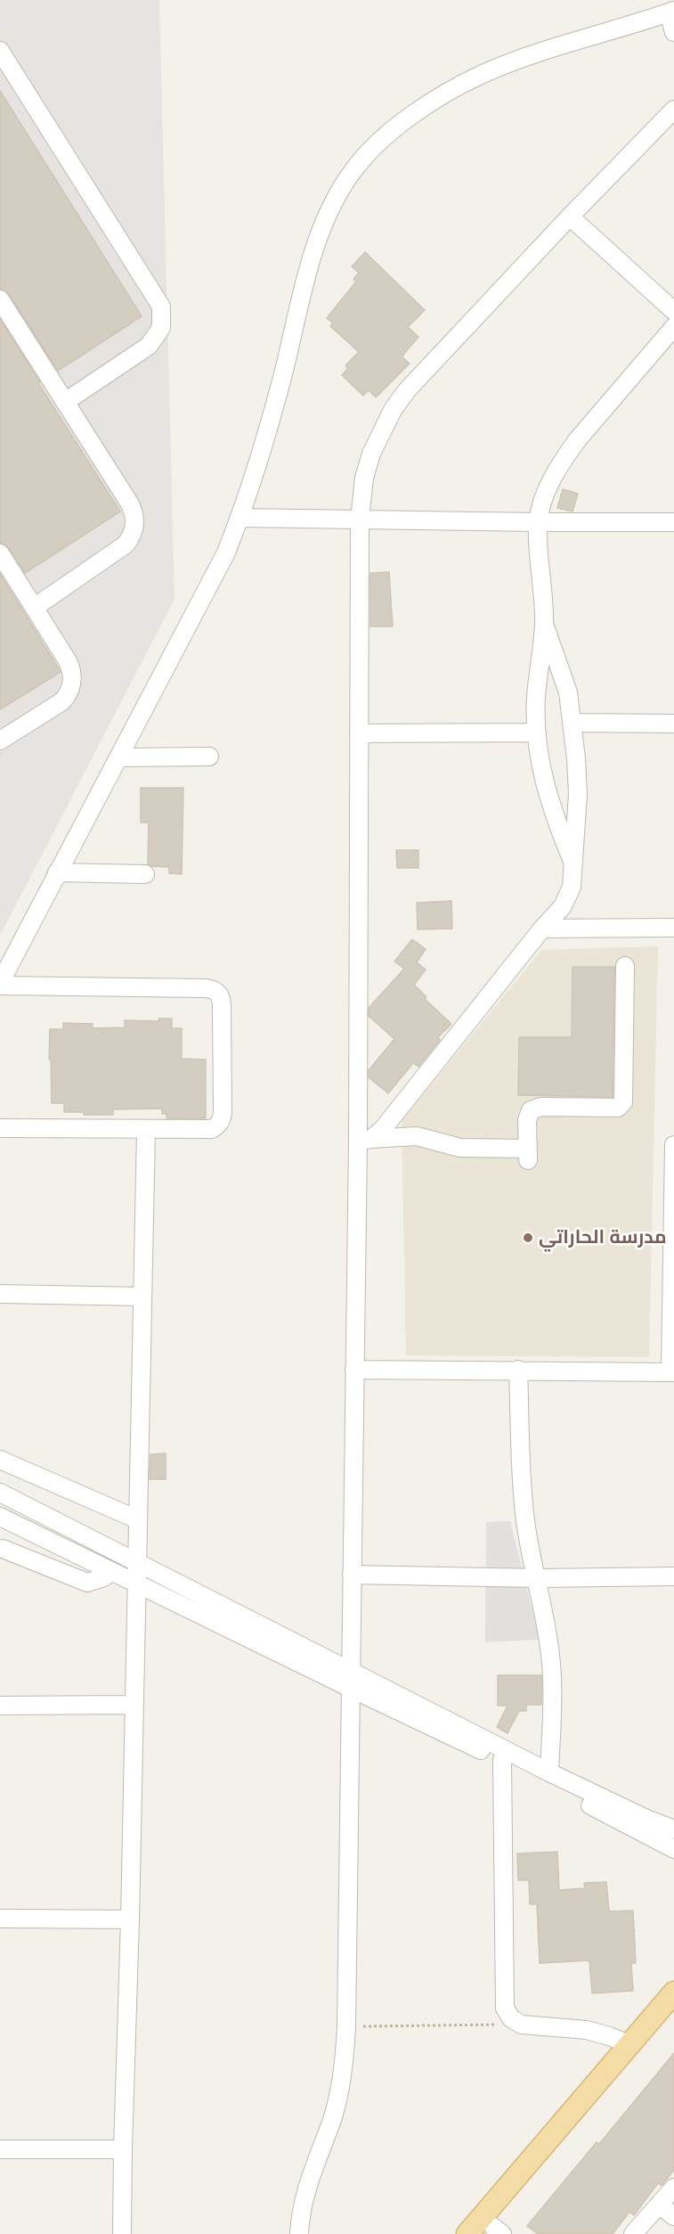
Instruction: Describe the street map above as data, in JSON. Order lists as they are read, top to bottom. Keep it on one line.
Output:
{"places":["مدرسة الحاراتي"]}
